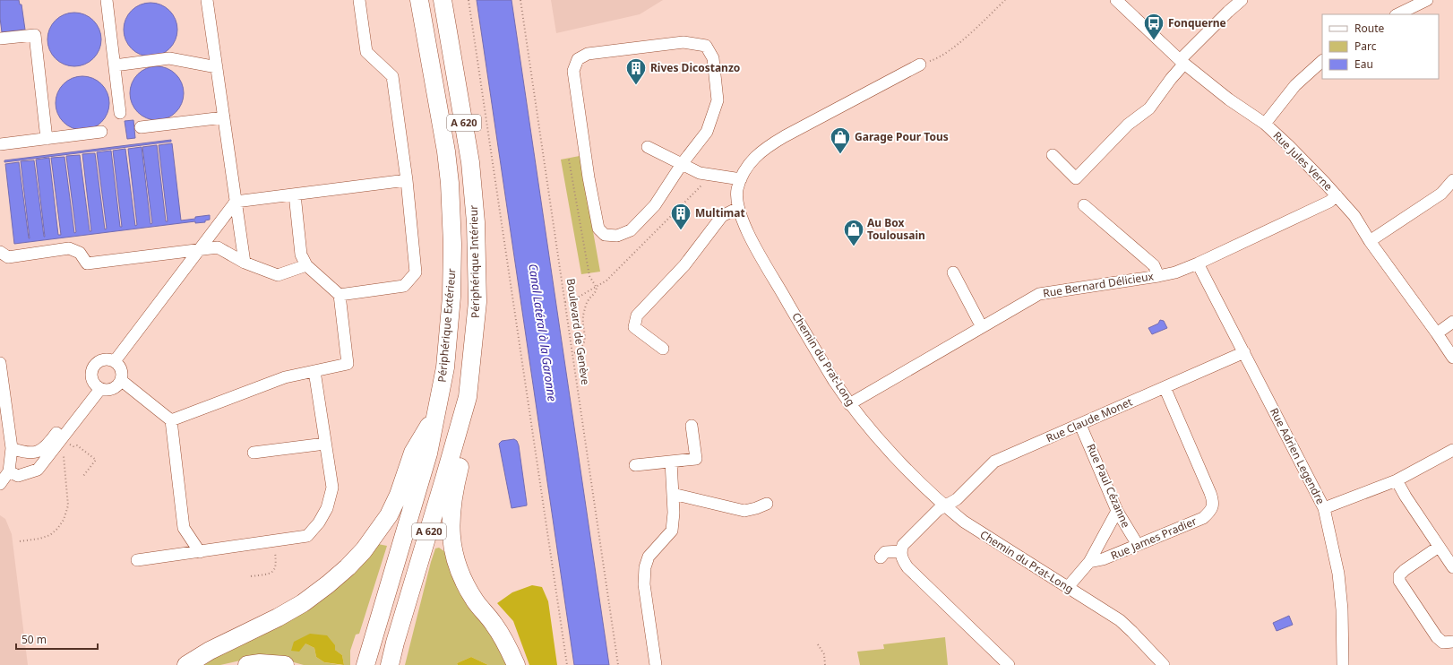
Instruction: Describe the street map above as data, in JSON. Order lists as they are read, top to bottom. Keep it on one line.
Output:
{"streets":{"highway":["A 620","Périphérique Intérieur","Périphérique Extérieur"],"street":["Rue Jules Verne","Rue Bernard Délicieux","Chemin du Prat-Long","Rue Claude Monet","Rue Adrien Legendre","Rue Paul Cézanne","Rue James Pradier"],"path":["Boulevard de Genève"]},"crossings":[["Rue Jules Verne","Rue Bernard Délicieux"],["Rue Bernard Délicieux","Chemin du Prat-Long"],["Rue Bernard Délicieux","Rue Adrien Legendre"],["Chemin du Prat-Long","Rue Claude Monet"],["Chemin du Prat-Long","Rue James Pradier"],["Rue Claude Monet","Rue Adrien Legendre"],["Rue Claude Monet","Rue Paul Cézanne"],["Rue Claude Monet","Rue James Pradier"],["Rue Paul Cézanne","Rue James Pradier"]],"water":["Canal Latéral à la Garonne"],"places":{"bus stop":["Fonquerne"],"building":["Rives Dicostanzo","Multimat"],"shop":["Garage Pour Tous","Au Box Toulousain"]},"legend":["Route","Parc","Eau"],"scale_bar":"50 m"}
